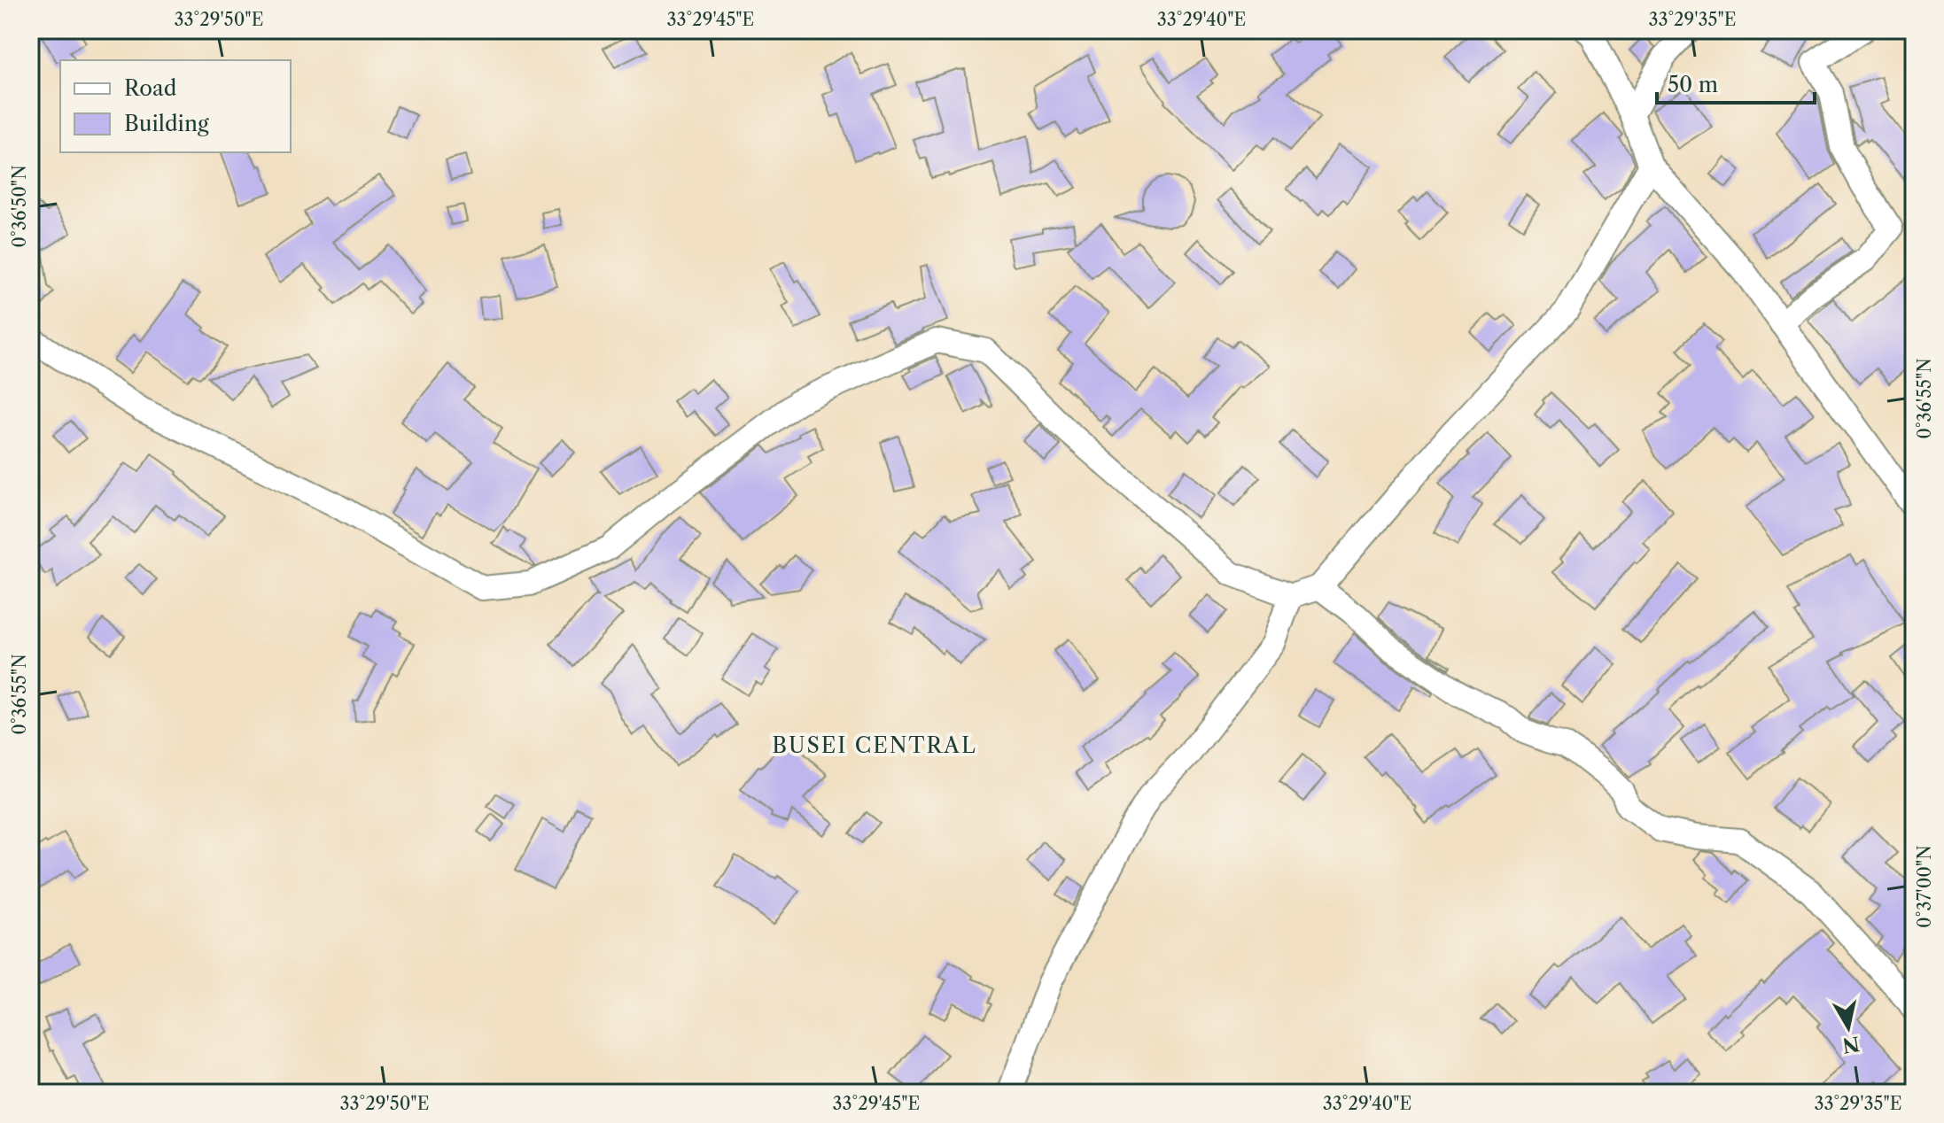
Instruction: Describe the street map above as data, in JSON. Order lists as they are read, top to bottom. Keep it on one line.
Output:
{"districts":["BUSEI CENTRAL"],"legend":["Road","Building"],"scale_bar":"50 m","north":"bottom","coordinates":["33°29'50\"E","33°29'45\"E","33°29'40\"E","33°29'35\"E","0°36'50\"N","0°36'55\"N","0°37'00\"N"]}
